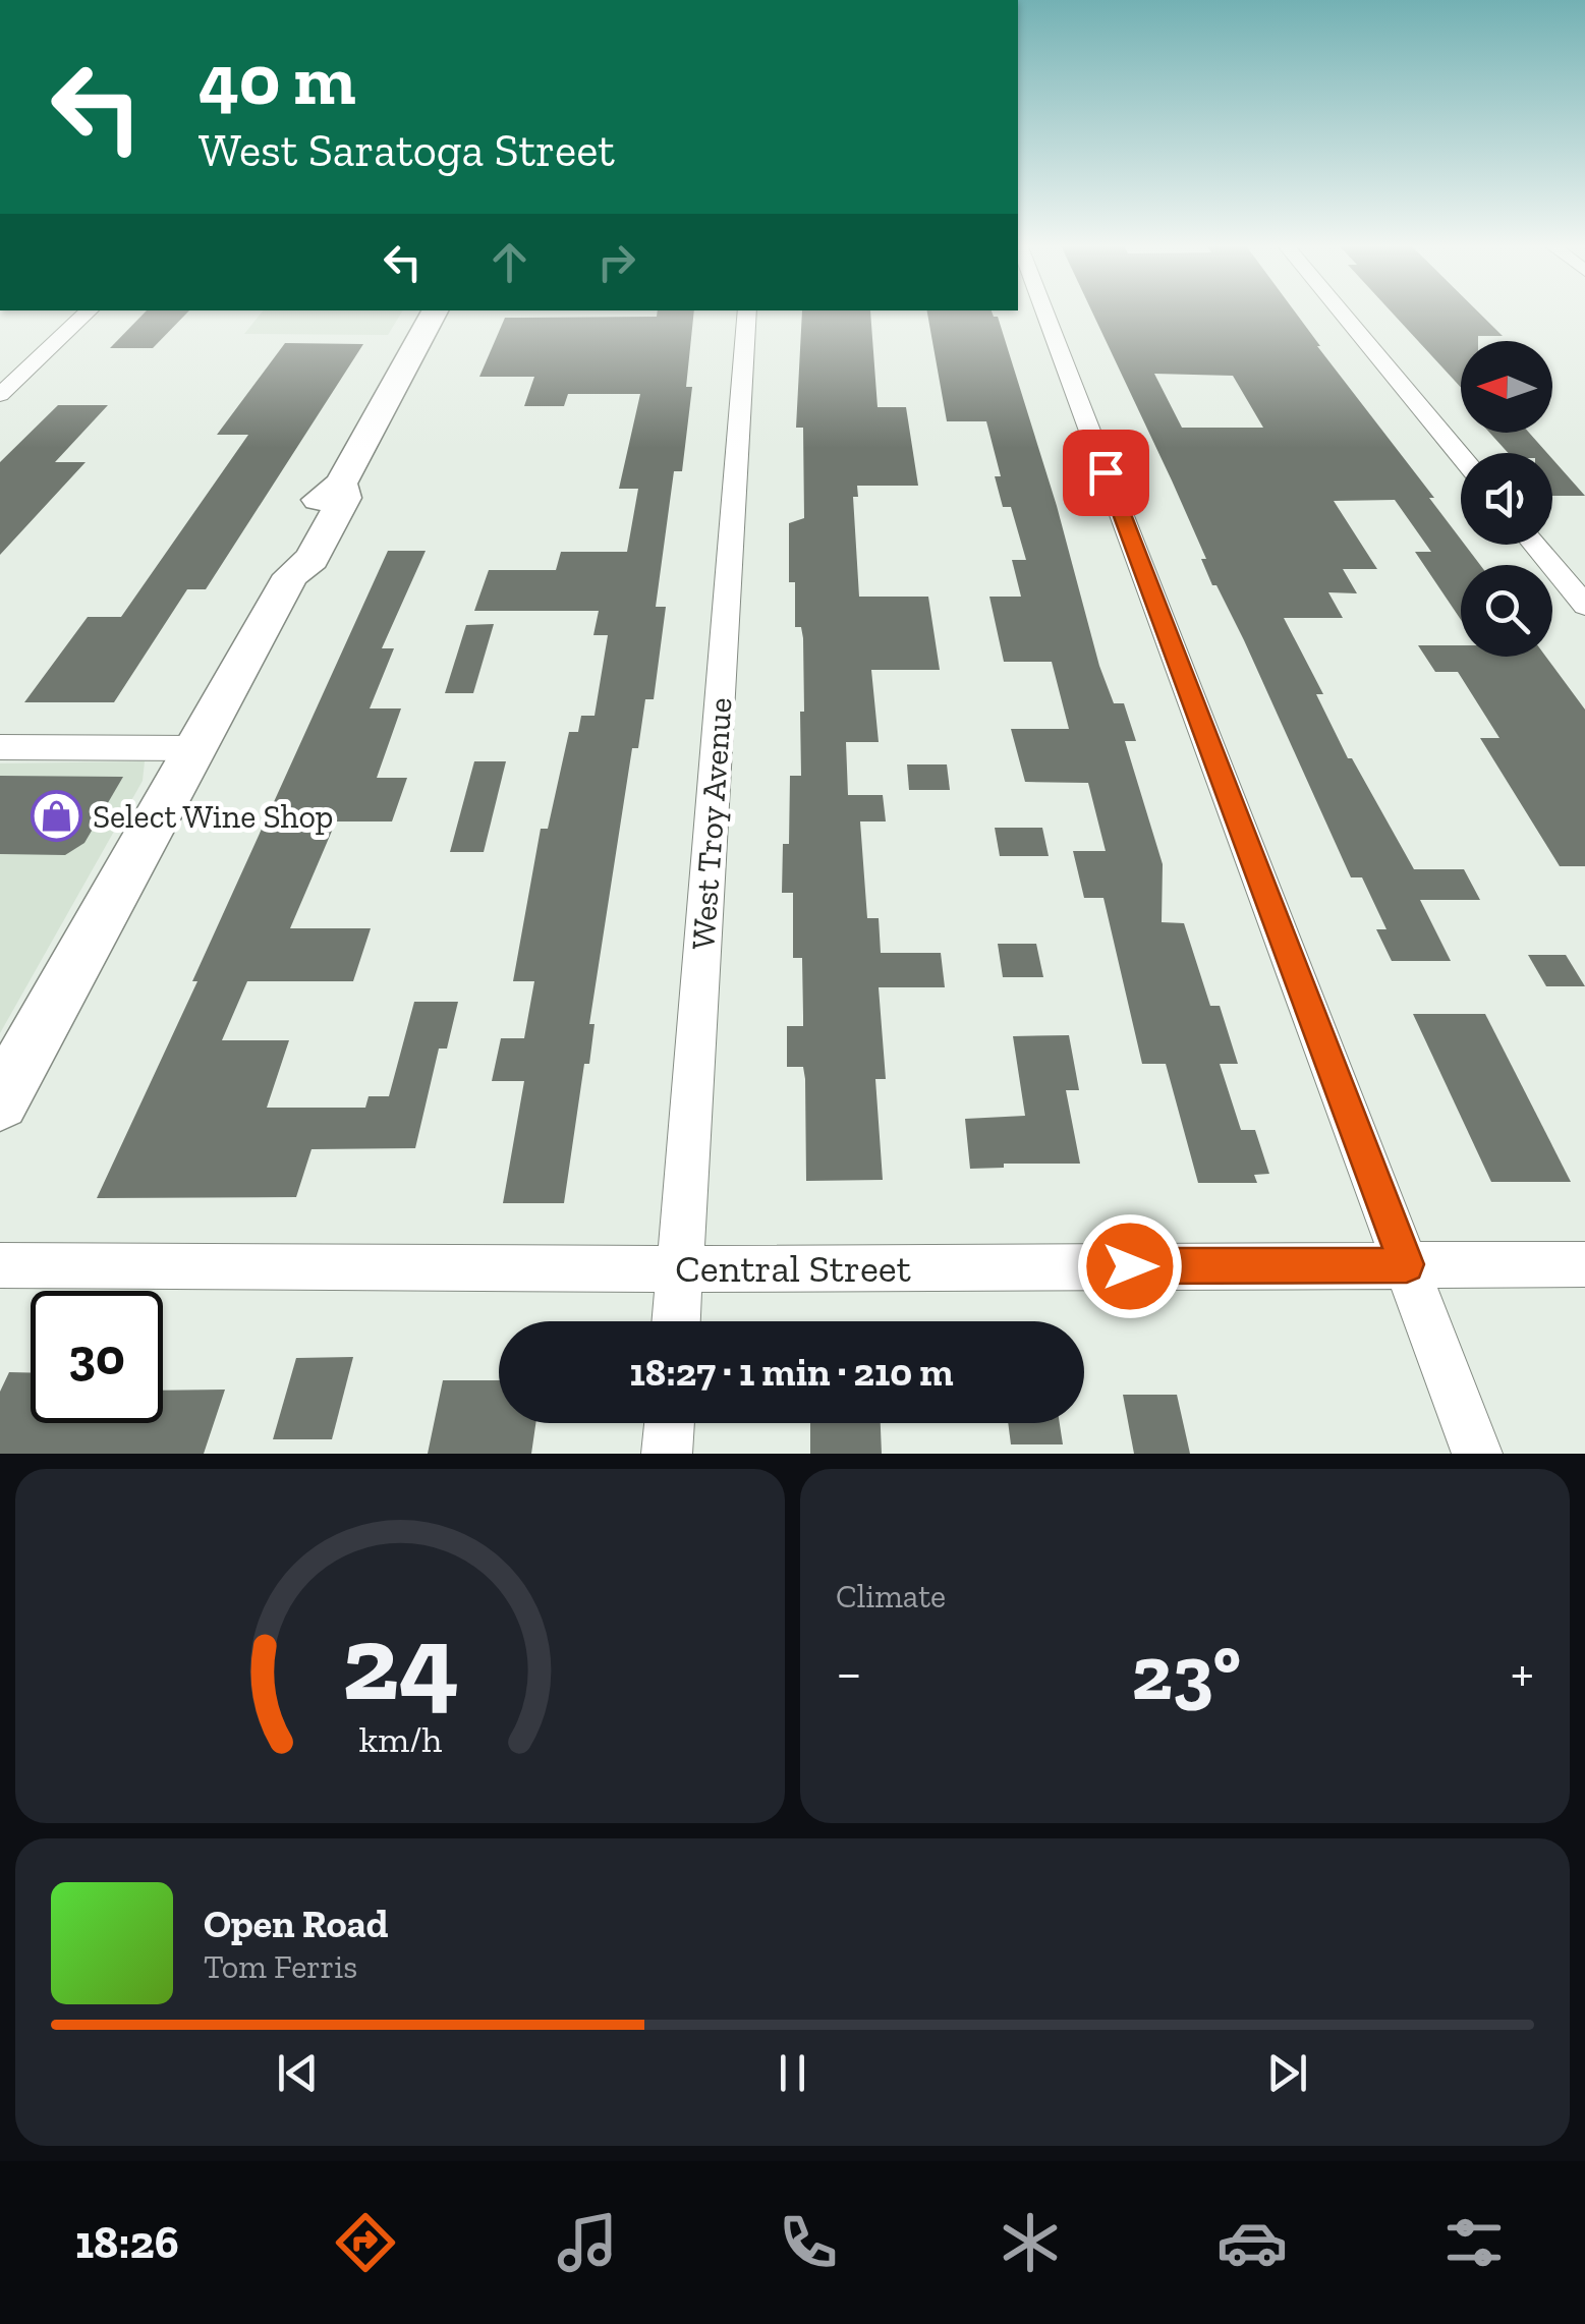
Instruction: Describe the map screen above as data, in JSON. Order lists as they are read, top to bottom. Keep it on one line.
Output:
{"streets":{"street":["West Troy Avenue","Central Street"]},"crossings":[["West Troy Avenue","Central Street"]],"places":{"shop":["Select Wine Shop"]},"north":"left","page":{"turn":["40 m","West Saratoga Street"],"limit":"30","trip":"18:27 · 1 min · 210 m","tile":"Climate","heat":["−","23°","+"],"song":["Open Road","Tom Ferris"],"tabs":"18:26","gauge":["24","km/h"]}}
